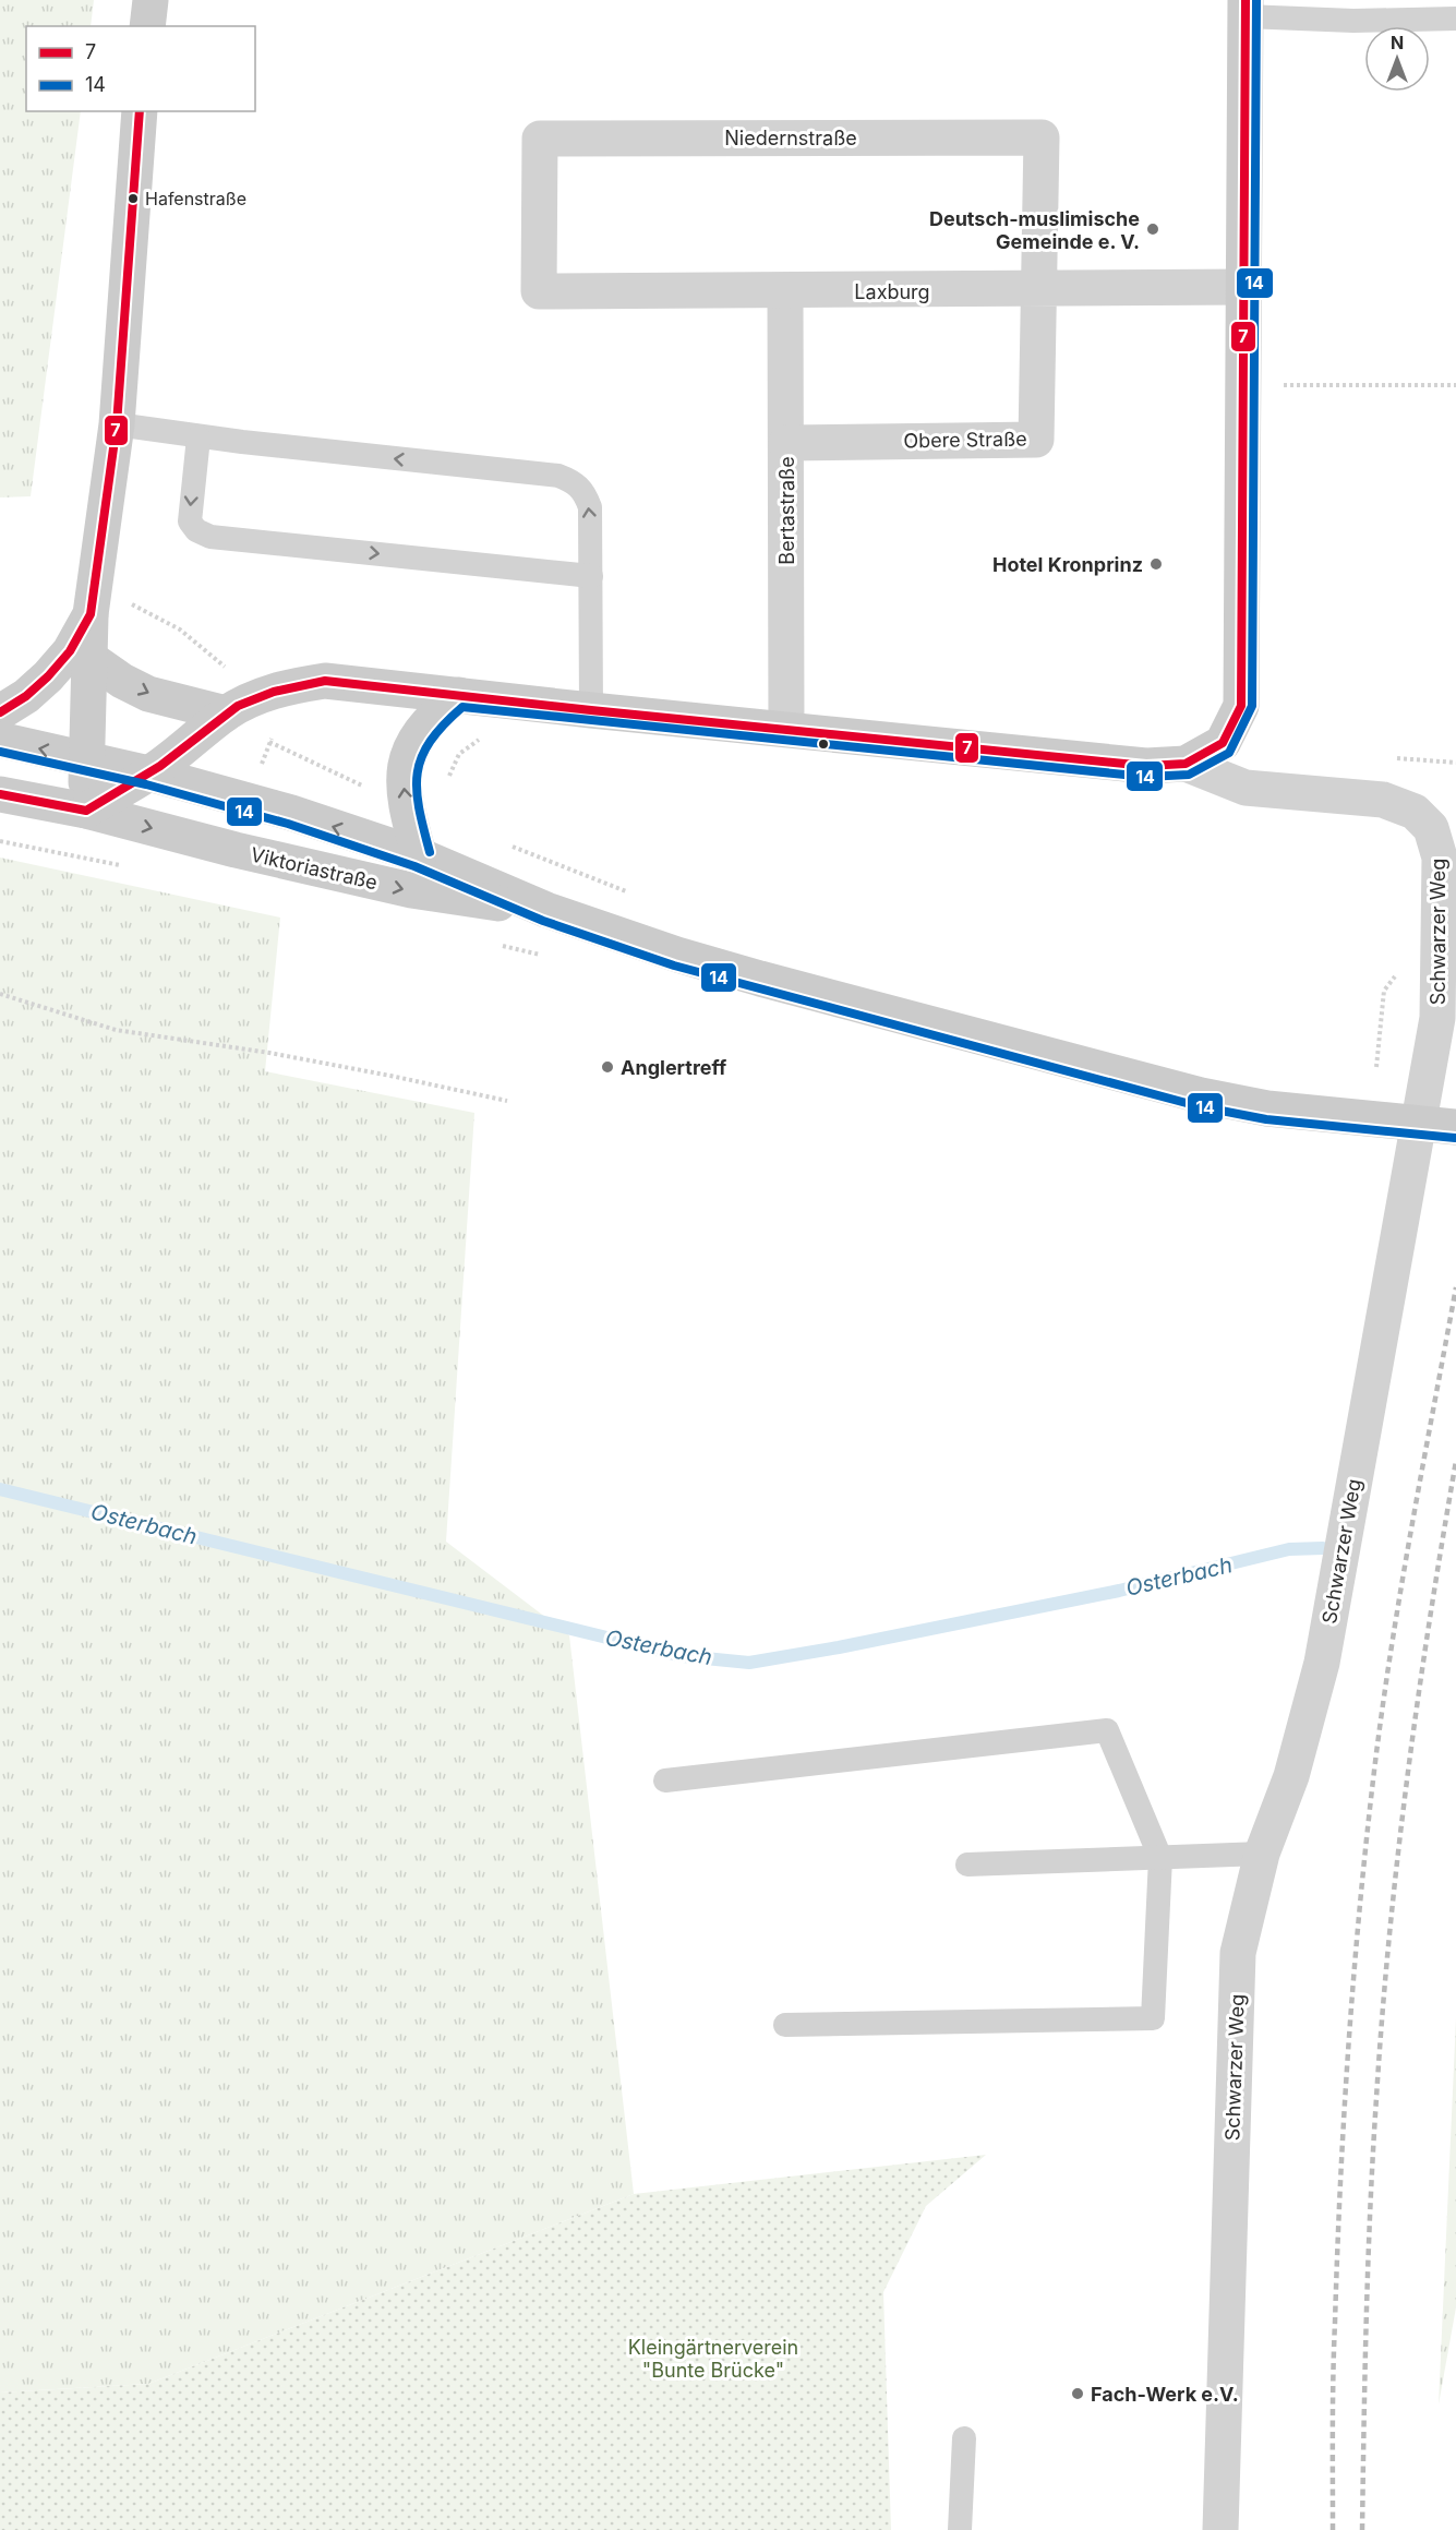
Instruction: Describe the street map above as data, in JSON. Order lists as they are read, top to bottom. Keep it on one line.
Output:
{"streets":{"main road":["Viktoriastraße"],"street":["Niedernstraße","Laxburg","Obere Straße","Bertastraße","Schwarzer Weg"]},"crossings":[["Niedernstraße","Laxburg"],["Niedernstraße","Obere Straße"],["Laxburg","Obere Straße"],["Laxburg","Bertastraße"],["Obere Straße","Bertastraße"]],"water":["Osterbach"],"parks":["Kleingärtnerverein \"Bunte Brücke\""],"places":["Hafenstraße","Deutsch-muslimische Gemeinde e. V.","Hotel Kronprinz","Anglertreff","Fach-Werk e.V."],"lines":["transit line 7","transit line 14"],"legend":["7","14"],"north":"top"}
